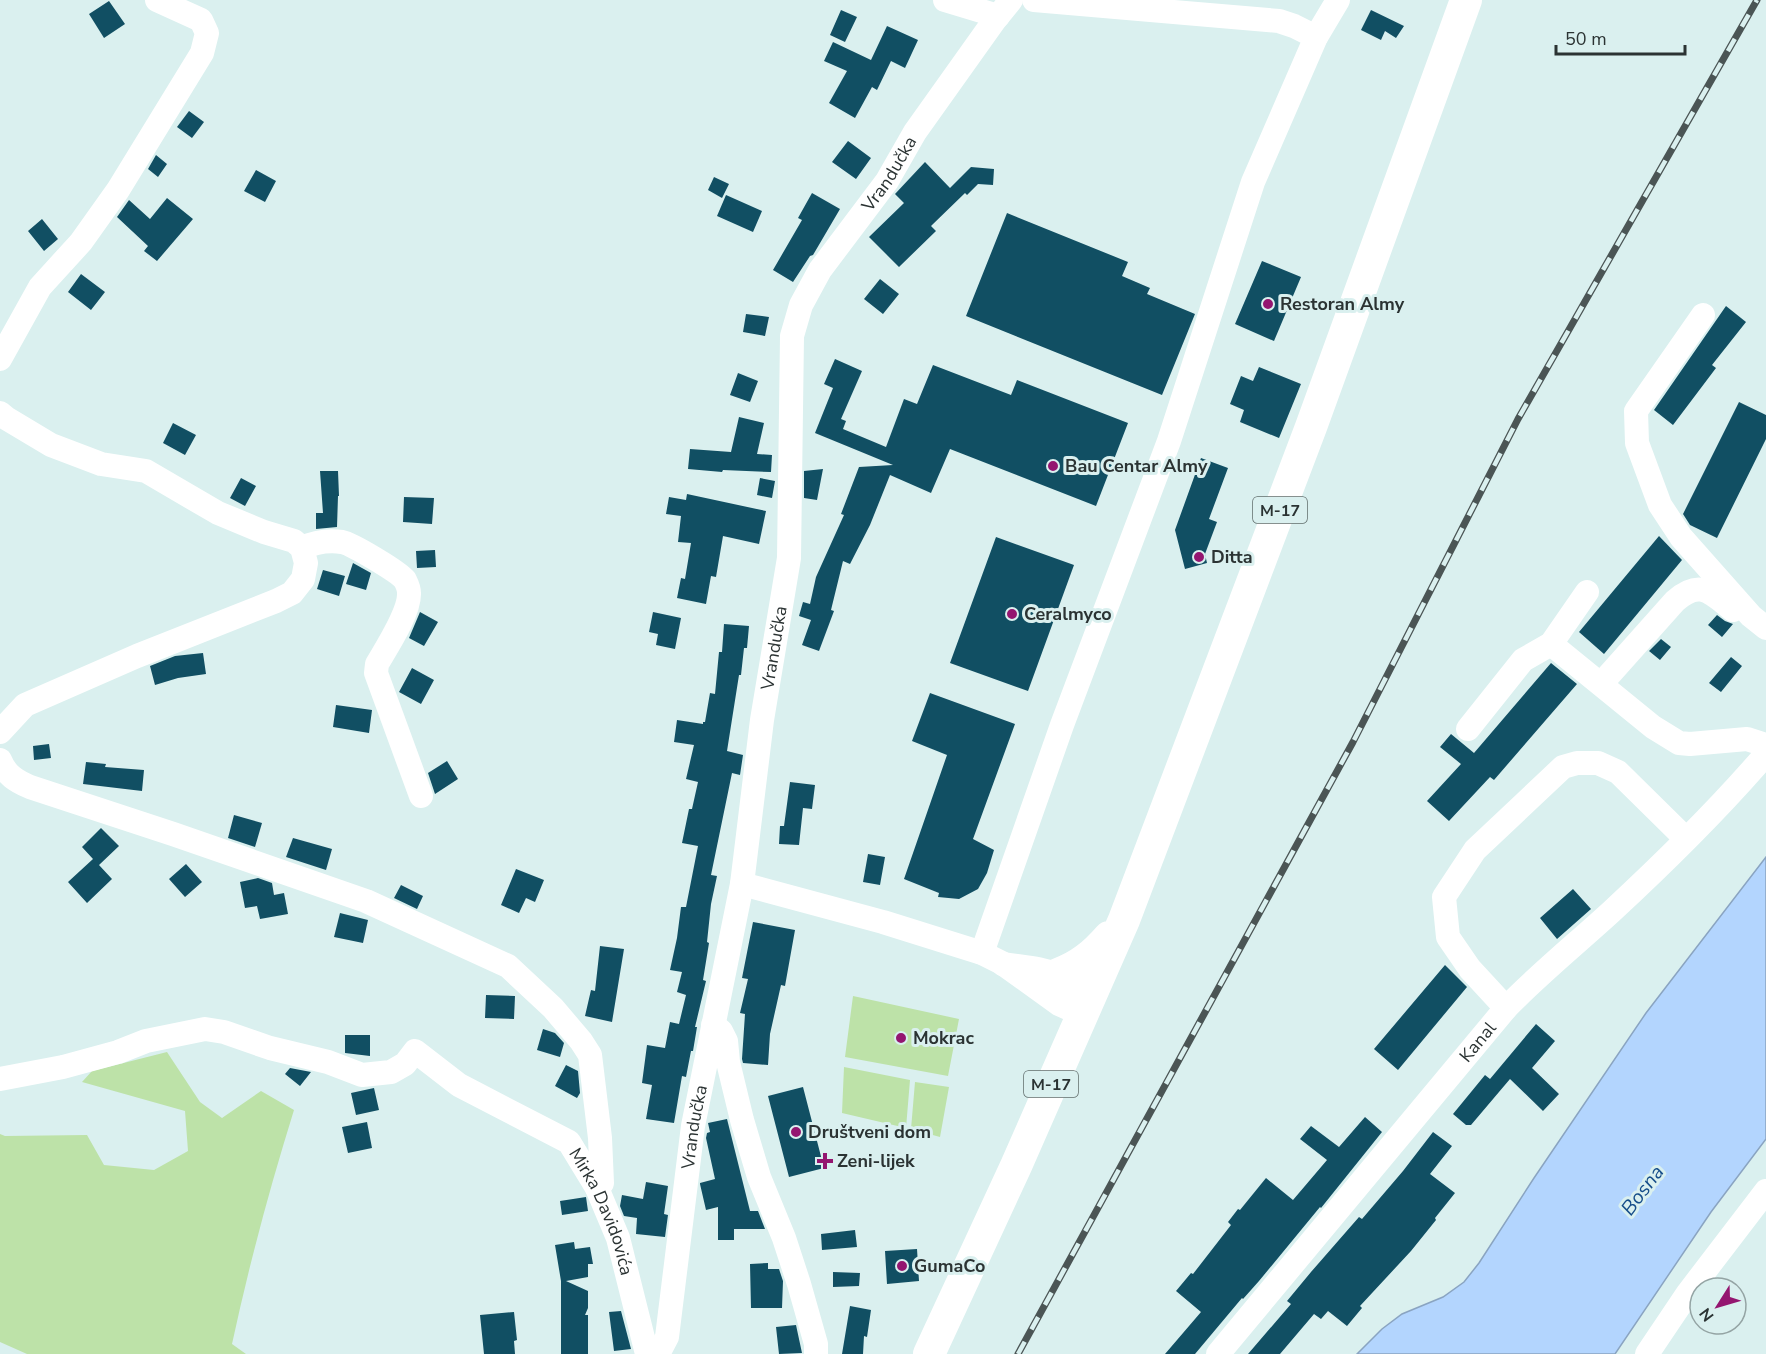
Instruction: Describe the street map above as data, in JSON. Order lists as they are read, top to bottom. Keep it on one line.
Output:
{"streets":{"main road":["M-17"],"street":["Vrandučka","Kanal","Mirka Davidovića"]},"water":["Bosna"],"places":{"other":["Restoran Almy","Bau Centar Almy","Ditta","Ceralmyco","Mokrac","Društveni dom","GumaCo"],"health":["Zeni-lijek"]},"scale_bar":"50 m","north":"bottom left"}
